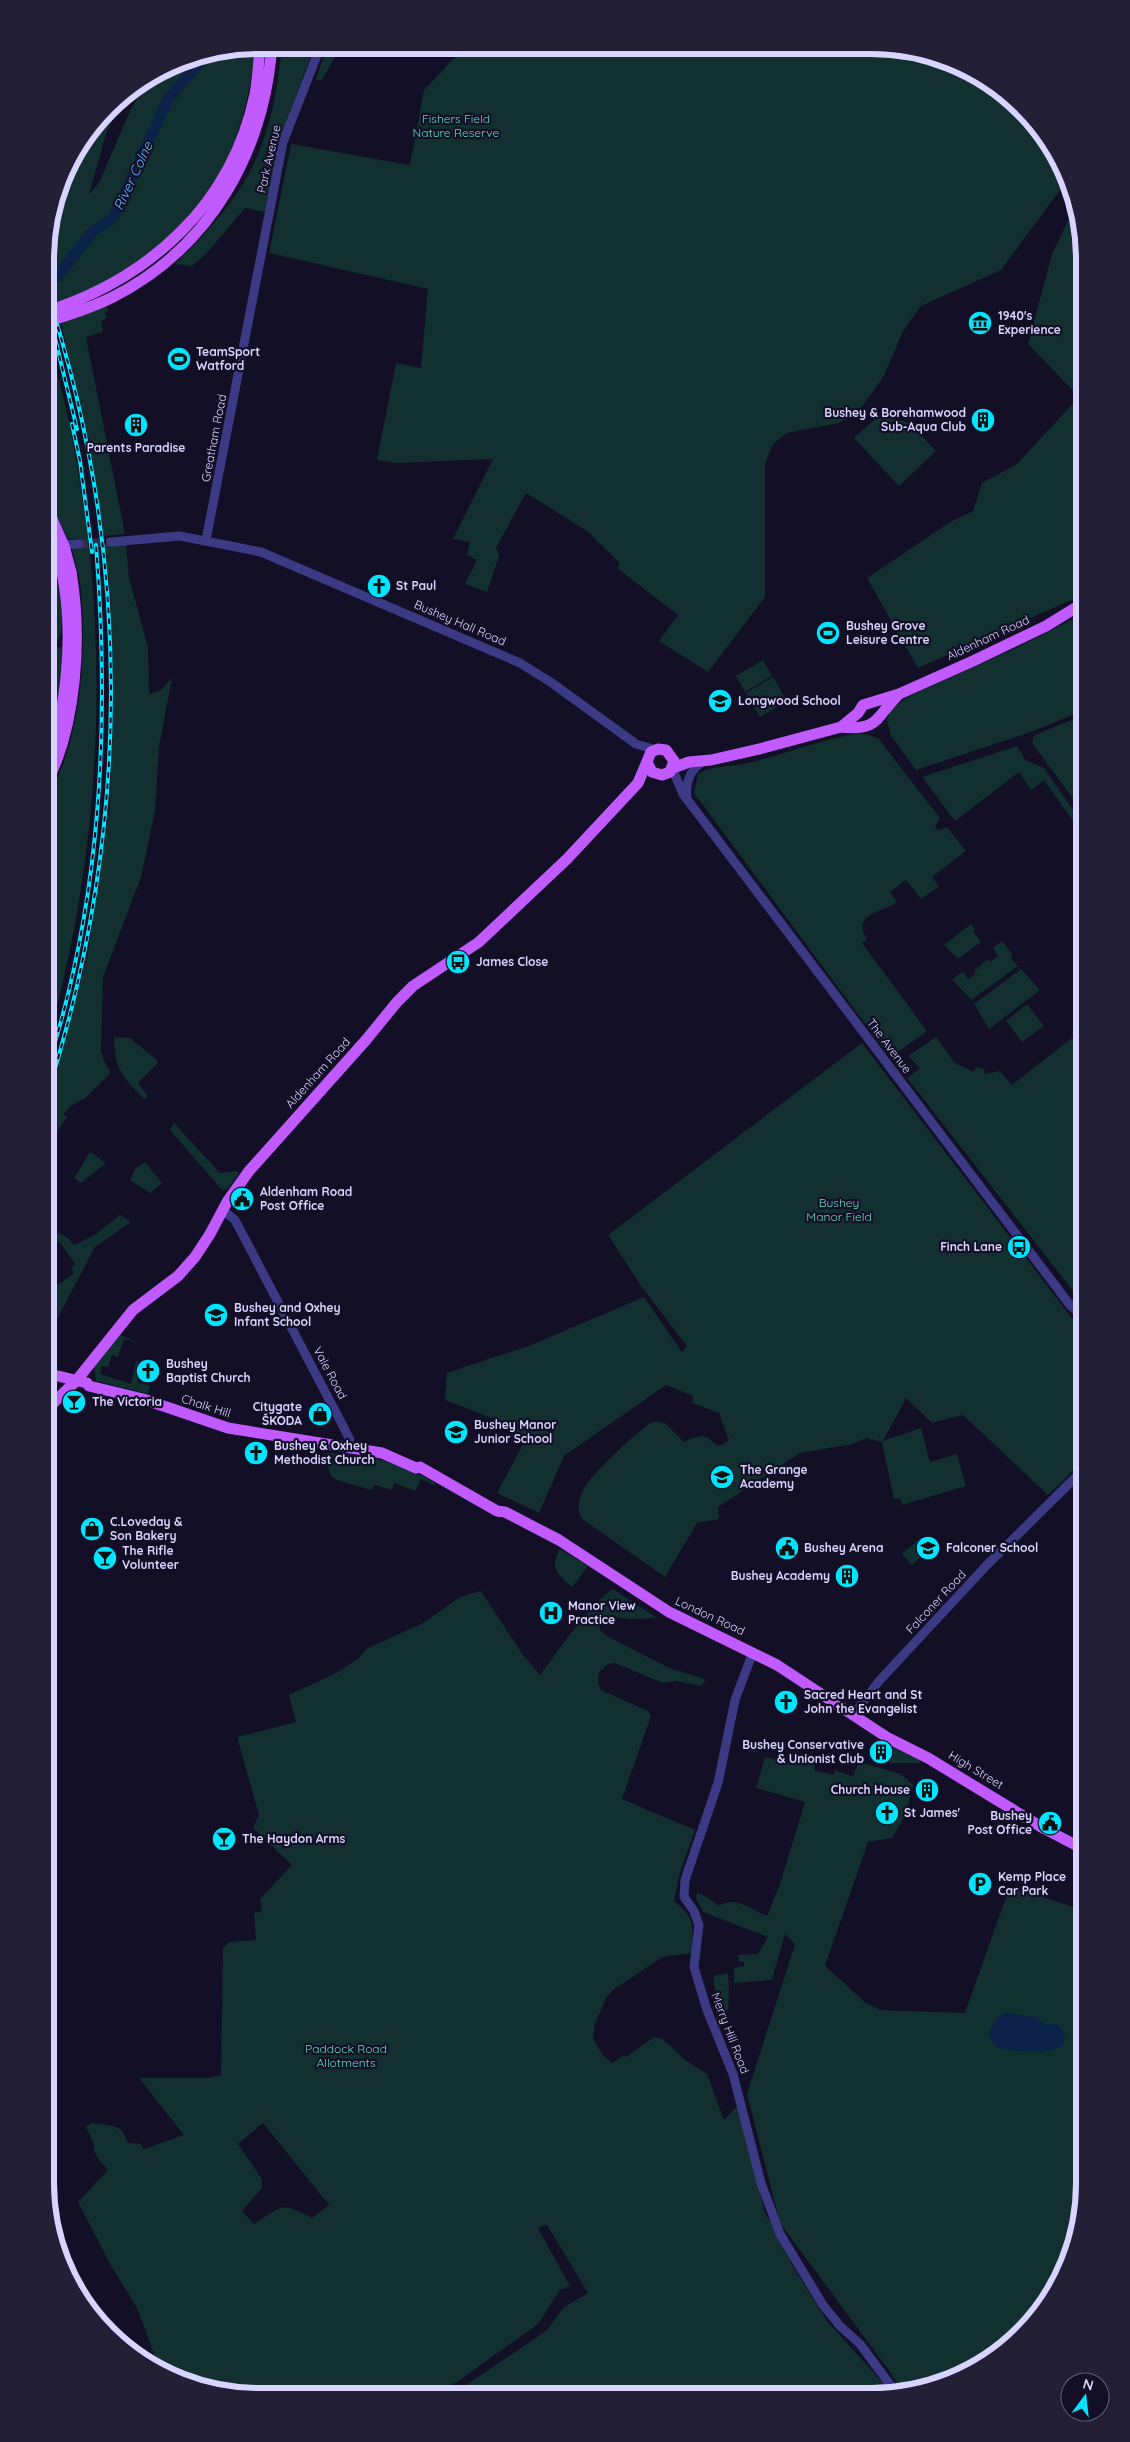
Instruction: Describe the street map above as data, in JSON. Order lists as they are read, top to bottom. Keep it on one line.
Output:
{"streets":{"main road":["Aldenham Road","Chalk Hill","London Road","High Street"],"street":["Park Avenue","Greatham Road","Bushey Hall Road","The Avenue","Vale Road","Falconer Road","Merry Hill Road"]},"crossings":[["Park Avenue","Greatham Road"],["Greatham Road","Bushey Hall Road"],["Bushey Hall Road","Aldenham Road"],["Bushey Hall Road","The Avenue"],["Aldenham Road","The Avenue"],["Aldenham Road","Vale Road"],["Aldenham Road","Chalk Hill"],["Vale Road","London Road"],["Chalk Hill","London Road"],["Falconer Road","London Road"],["Falconer Road","High Street"],["London Road","High Street"],["London Road","Merry Hill Road"]],"water":["River Colne"],"parks":["Fishers Field Nature Reserve","Bushey Manor Field","Paddock Road Allotments"],"places":{"museum":["1940's Experience"],"sports":["TeamSport Watford","Bushey Grove Leisure Centre"],"building":["Bushey & Borehamwood Sub-Aqua Club","Parents Paradise","Bushey Academy","Bushey Conservative & Unionist Club","Church House"],"church":["St Paul","Bushey Baptist Church","Bushey & Oxhey Methodist Church","Sacred Heart and St John the Evangelist","St James'"],"school or university":["Longwood School","Bushey and Oxhey Infant School","Bushey Manor Junior School","The Grange Academy","Falconer School"],"bus stop":["James Close","Finch Lane"],"public building":["Aldenham Road Post Office","Bushey Arena","Bushey Post Office"],"bar":["The Victoria","The Rifle Volunteer","The Haydon Arms"],"shop":["Citygate ŠKODA","C.Loveday & Son Bakery"],"hospital":["Manor View Practice"],"parking":["Kemp Place Car Park"]},"north":"top"}
